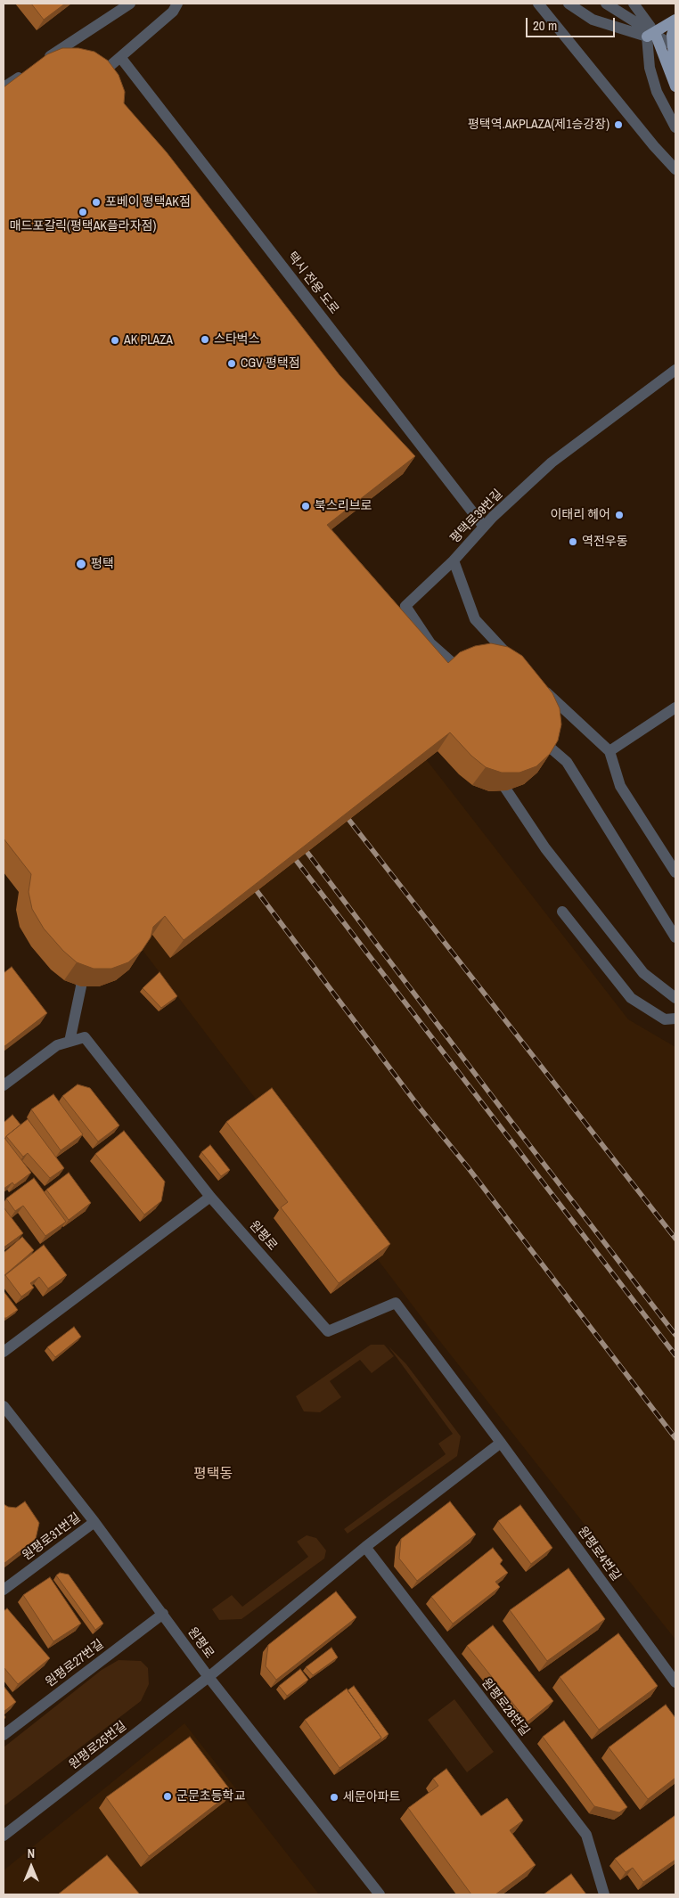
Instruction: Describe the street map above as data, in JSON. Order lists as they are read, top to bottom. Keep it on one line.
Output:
{"streets":{"street":["택시 전용 도로","평택로39번길","원평로","원평로31번길","원평로4번길","원평로27번길","원평로28번길","원평로25번길"]},"crossings":[["택시 전용 도로","평택로39번길"],["원평로","원평로31번길"],["원평로","원평로4번길"],["원평로","원평로27번길"],["원평로","원평로25번길"]],"districts":["평택동"],"places":["평택역.AKPLAZA(제1승강장)","포베이 평택AK점","매드포갈릭(평택AK플라자점)","스타벅스","AK PLAZA","CGV 평택점","북스리브로","이태리 헤어","역전우동","평택","군문초등학교","세문아파트"],"scale_bar":"20 m","north":"top"}
